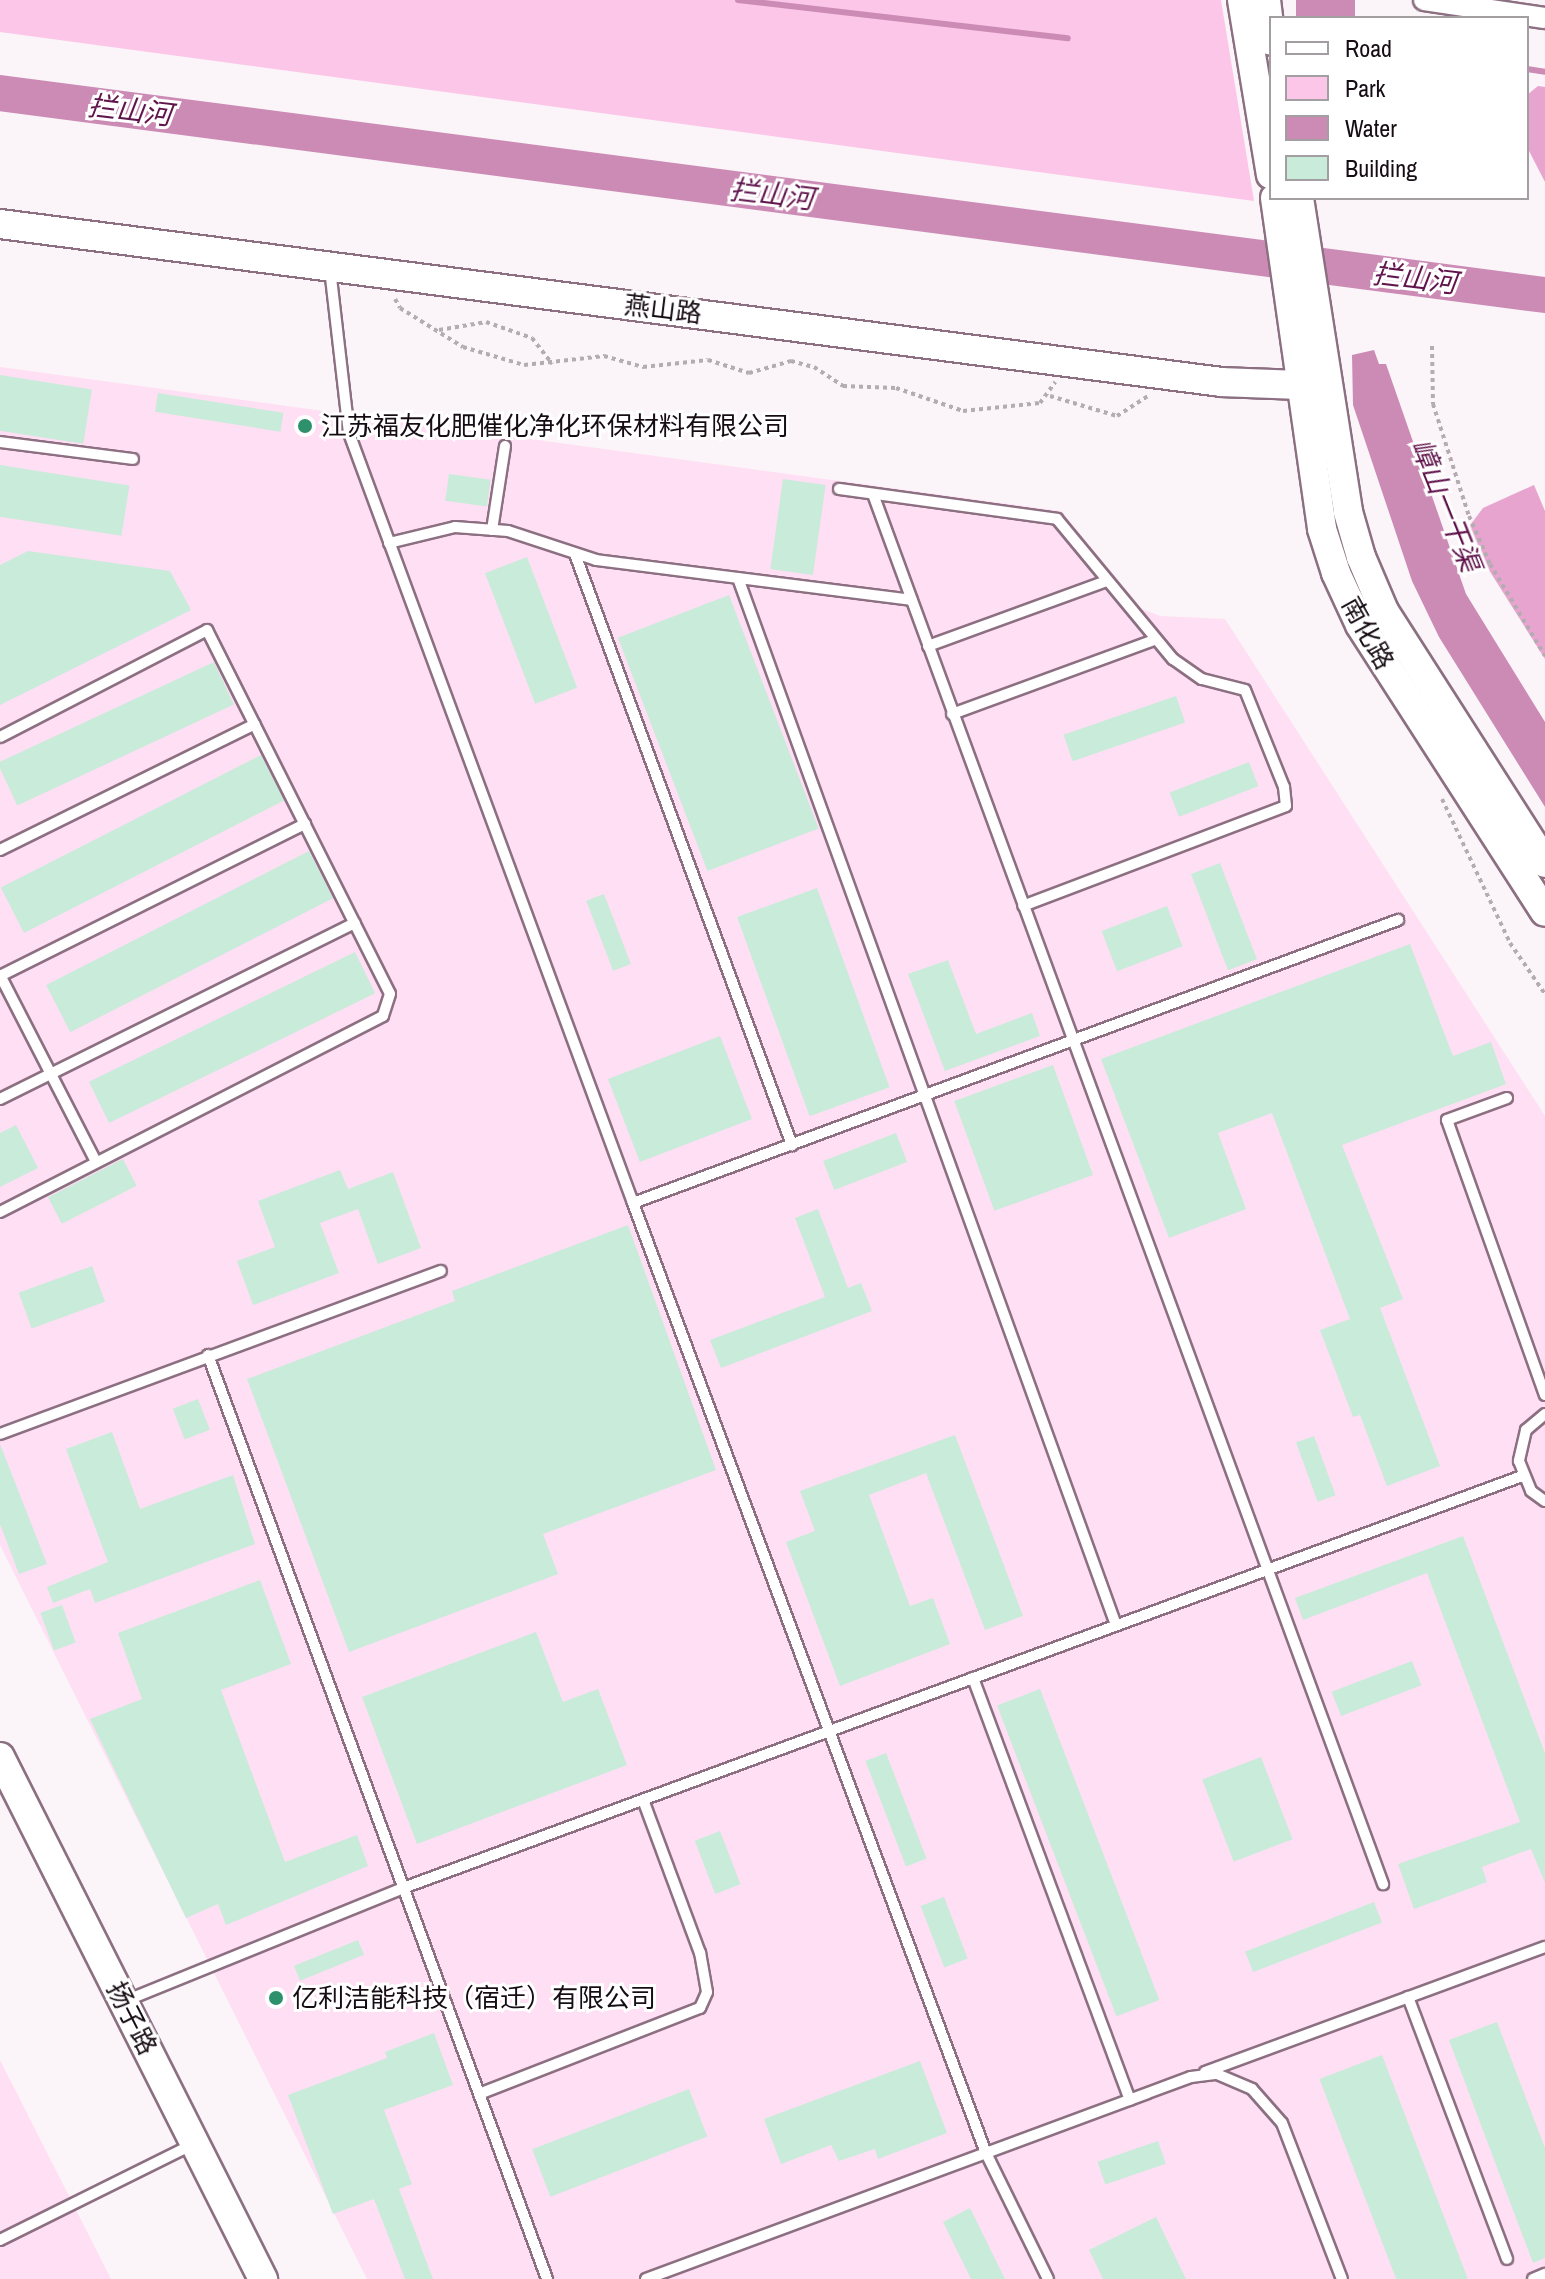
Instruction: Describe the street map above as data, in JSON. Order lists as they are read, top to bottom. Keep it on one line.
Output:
{"streets":{"street":["燕山路","南化路","扬子路"]},"crossings":[["燕山路","南化路"]],"water":["拦山河","嶂山一干渠"],"places":["江苏福友化肥催化净化环保材料有限公司","亿利洁能科技（宿迁）有限公司"],"legend":["Road","Park","Water","Building"]}
